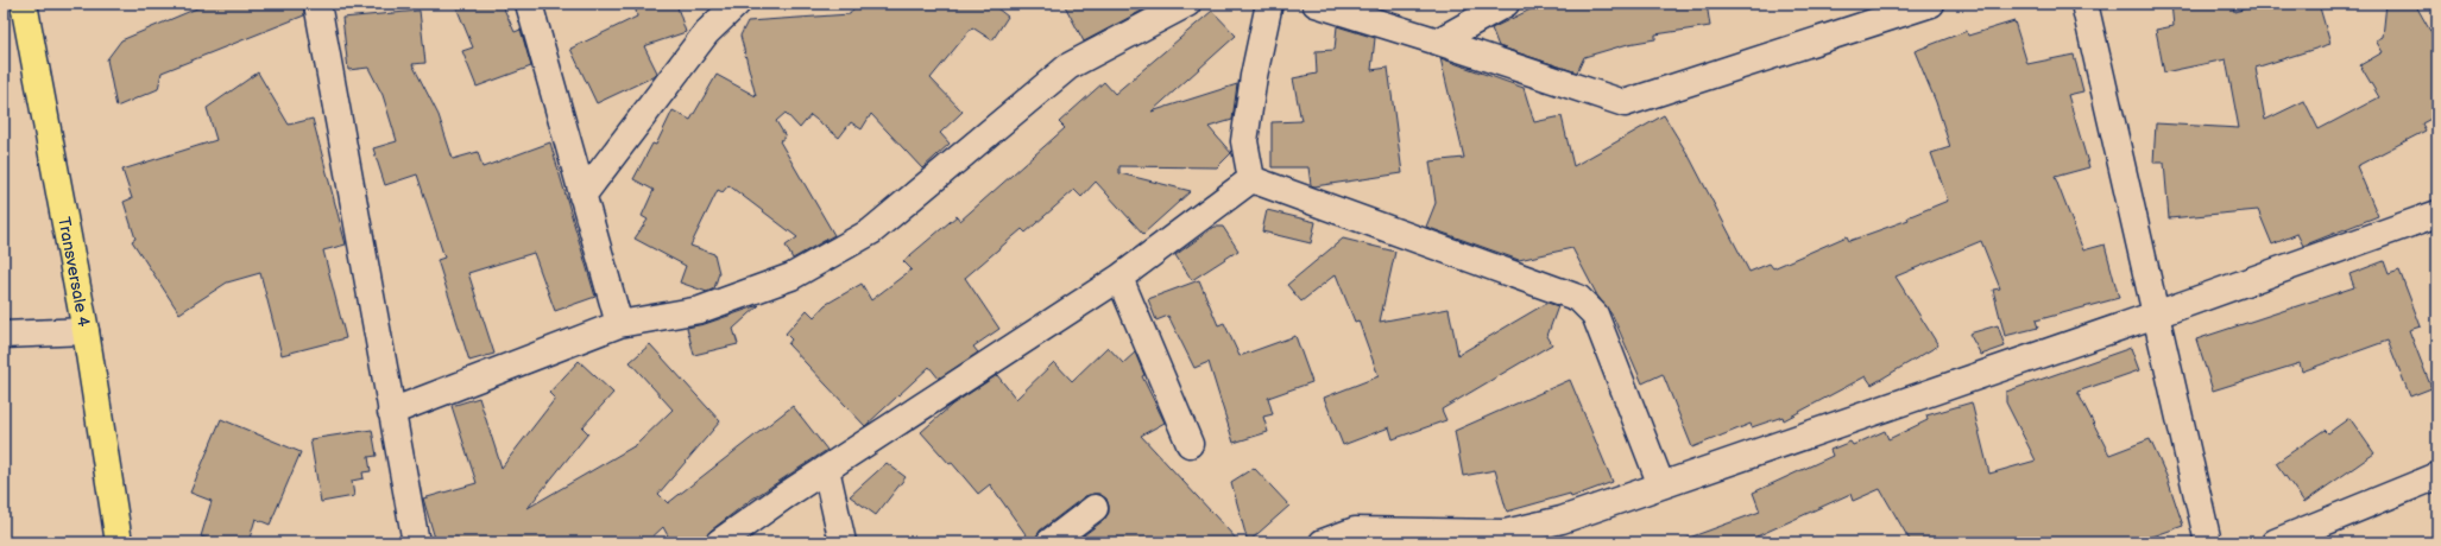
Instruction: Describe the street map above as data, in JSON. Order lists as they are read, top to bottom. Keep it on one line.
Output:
{"streets":{"main road":["Transversale 4"]}}
